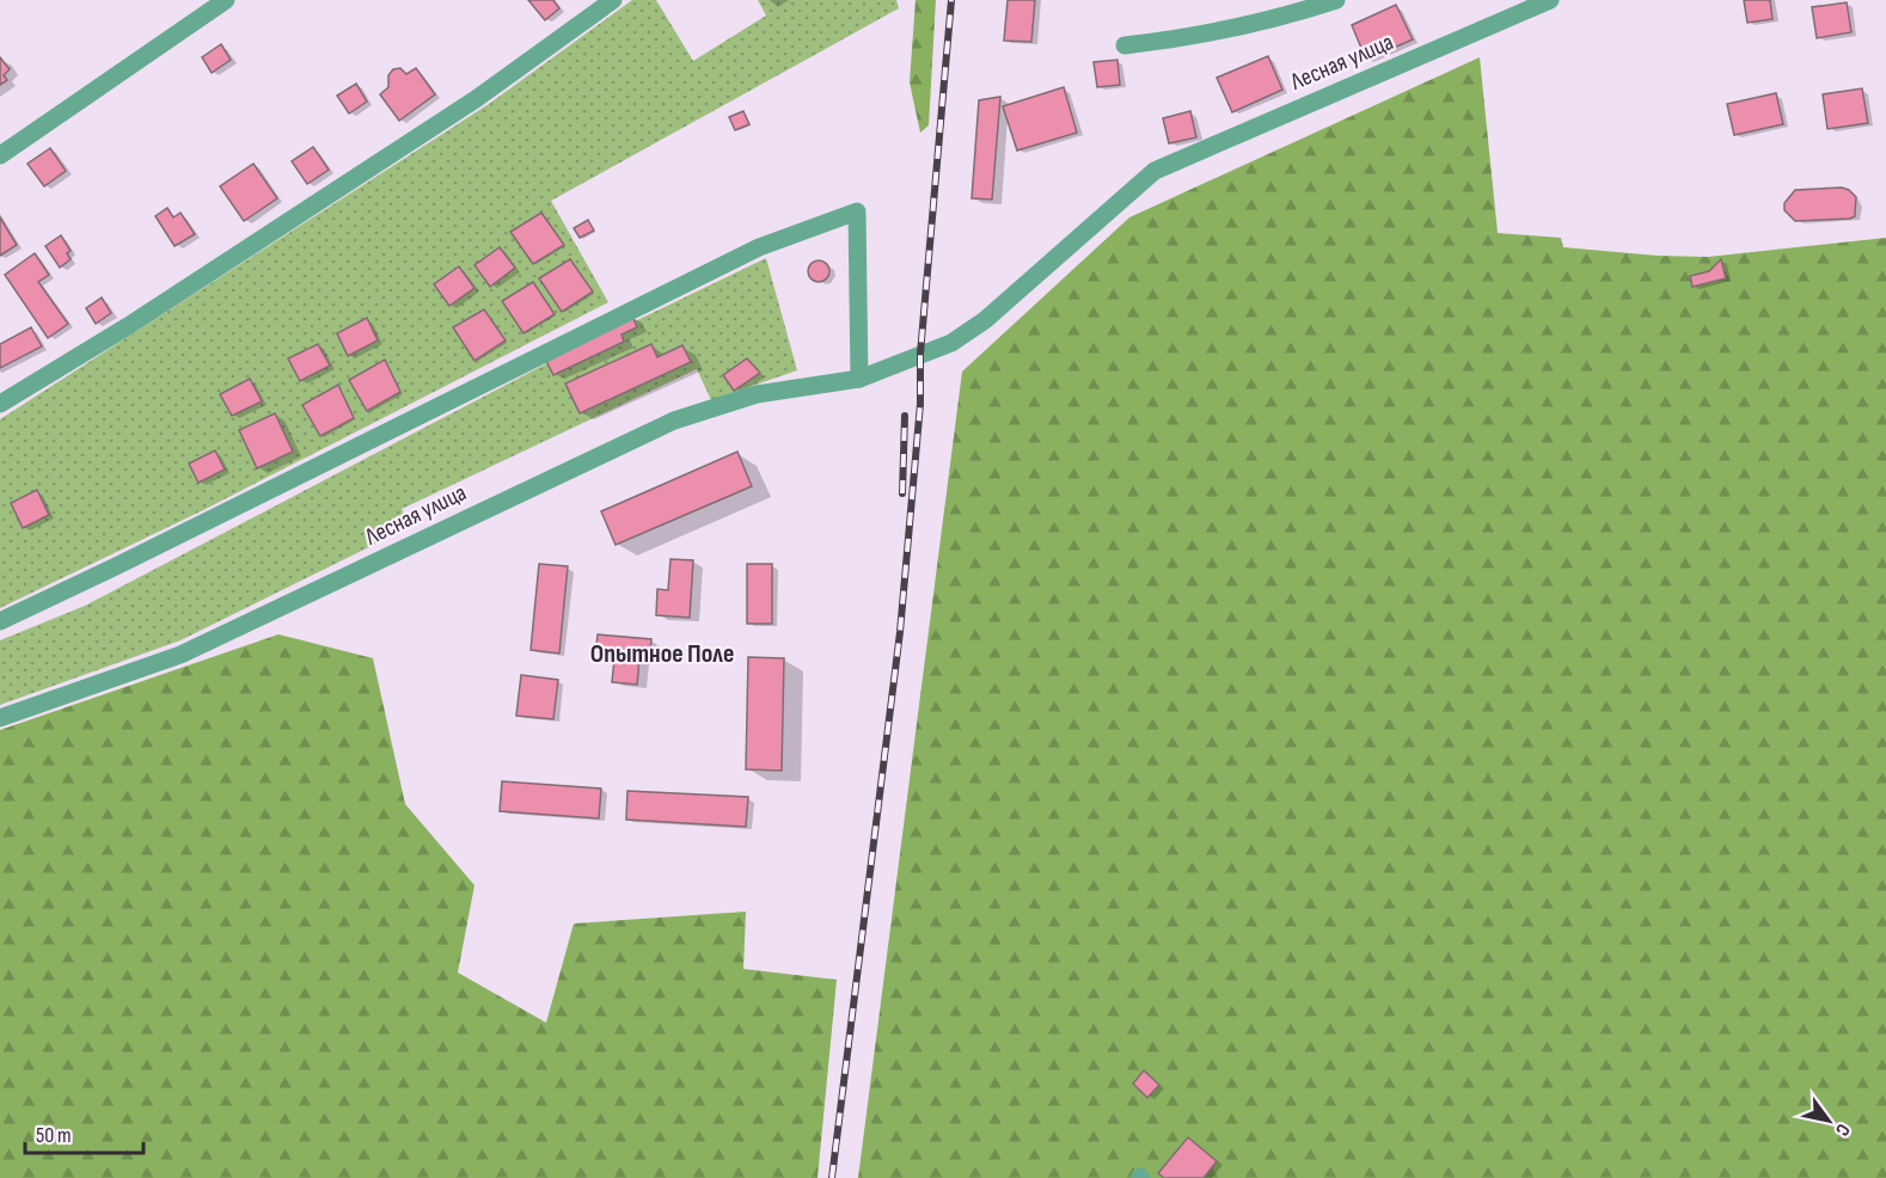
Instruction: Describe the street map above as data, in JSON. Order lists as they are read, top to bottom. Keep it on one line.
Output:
{"streets":{"street":["Лесная улица"]},"districts":["Опытное Поле"],"scale_bar":"50 m","north":"bottom right"}
